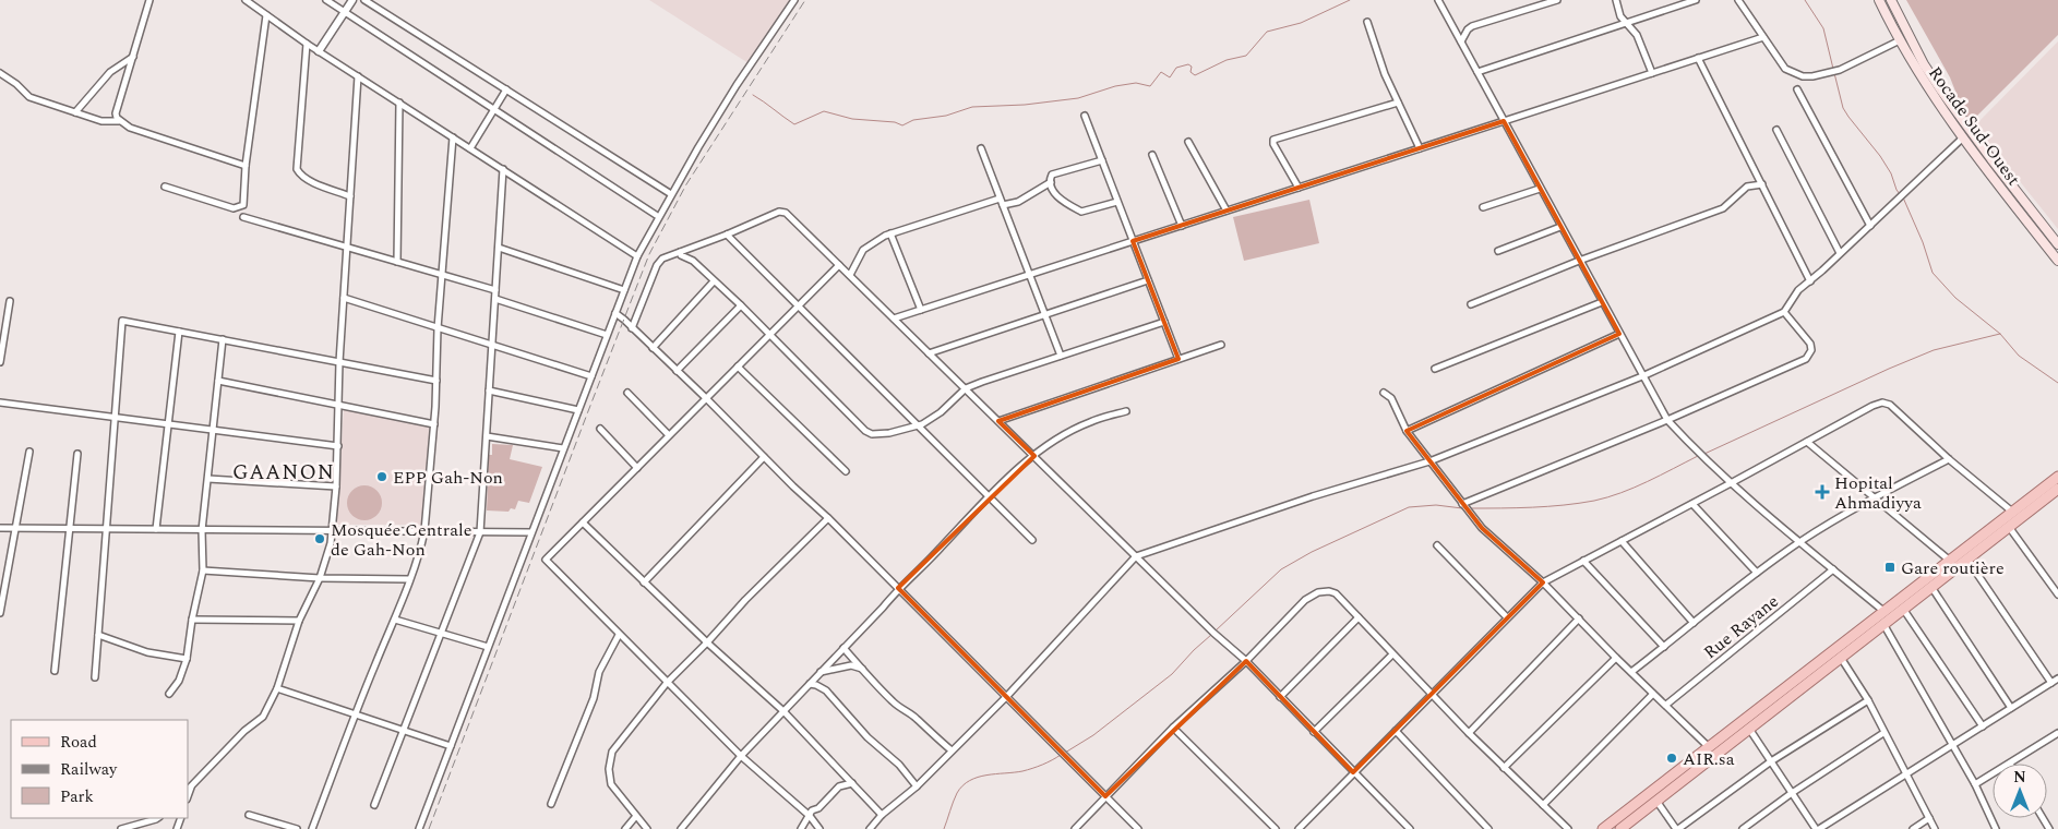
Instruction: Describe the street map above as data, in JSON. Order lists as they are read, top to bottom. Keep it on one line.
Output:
{"streets":{"main road":["Rocade Sud-Ouest"],"street":["Rue Rayane"]},"districts":["GAANON"],"places":{"other":["EPP Gah-Non","Mosquée Centrale de Gah-Non","AIR.sa"],"health":["Hopital Ahmadiyya"],"transit":["Gare routière"]},"legend":["Road","Railway","Park"],"north":"top"}
